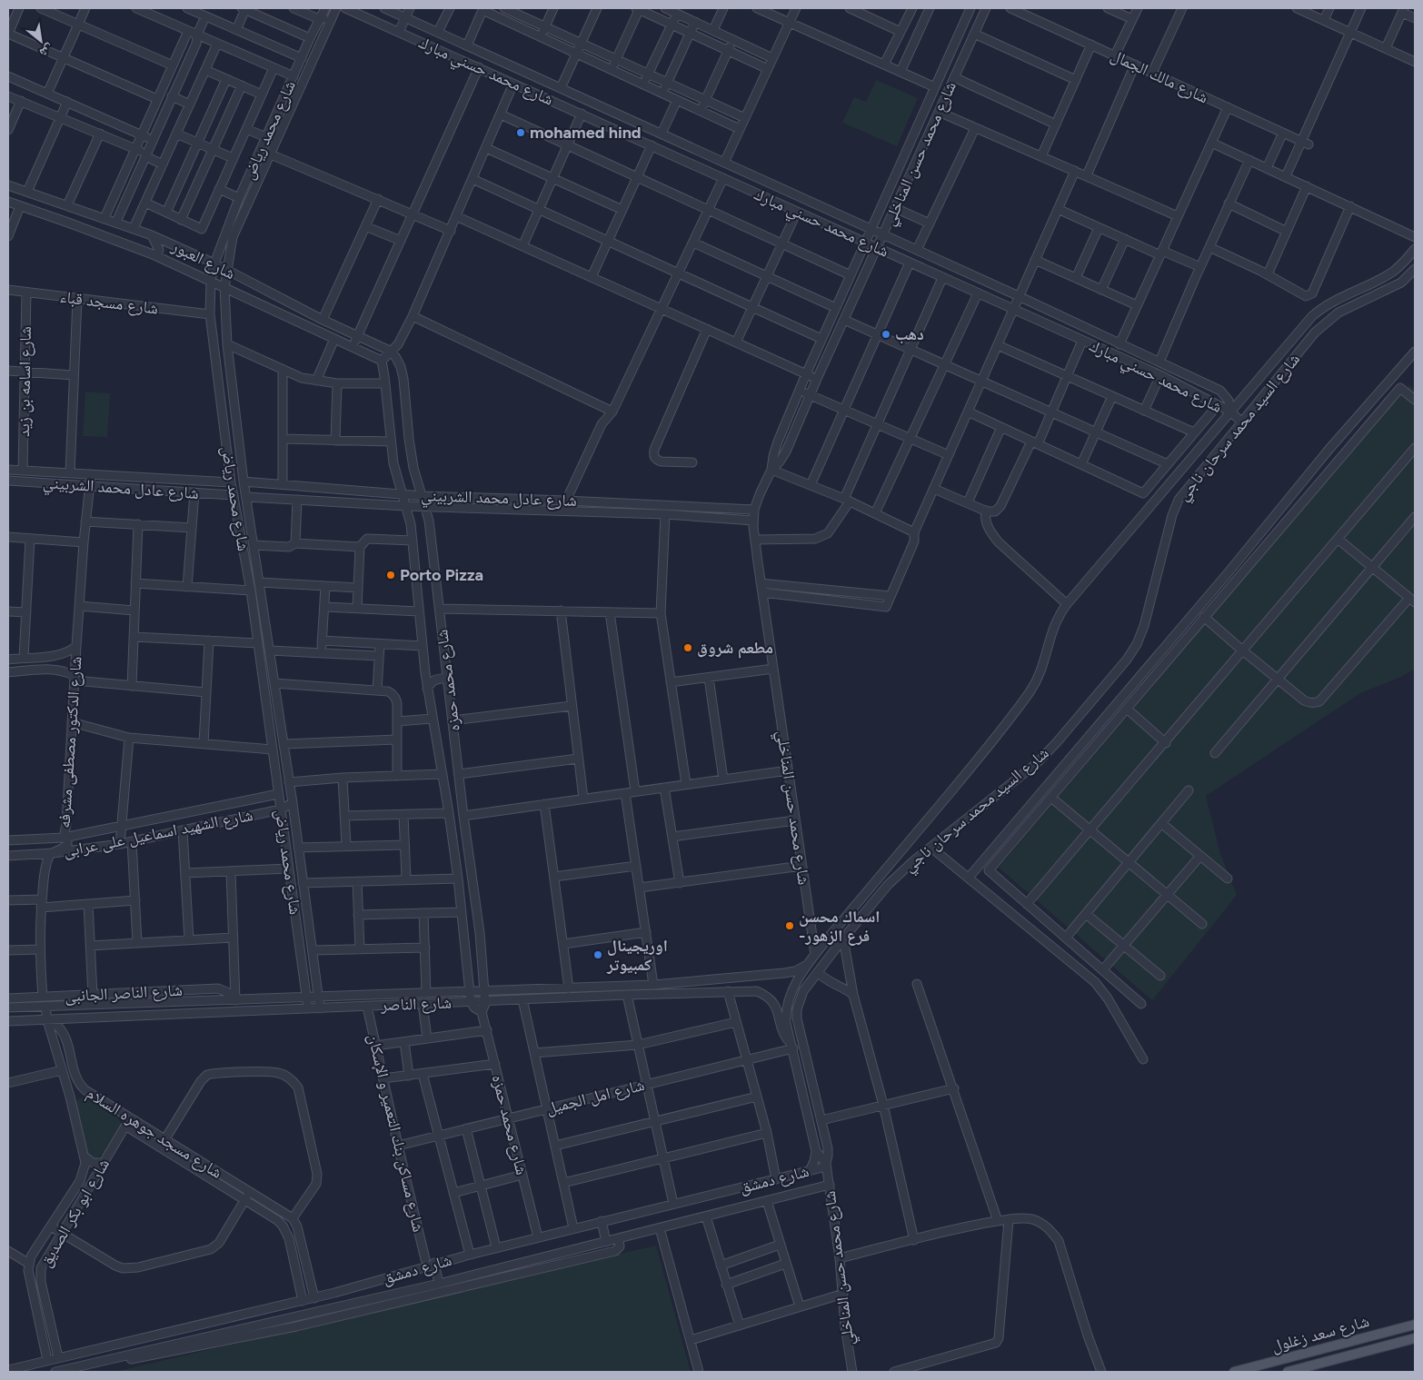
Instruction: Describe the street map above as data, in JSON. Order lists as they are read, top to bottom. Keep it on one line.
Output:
{"streets":{"main road":["شارع سعد زغلول"],"street":["شارع محمد حسني مبارك","شارع مالك الجمال","شارع محمد رياض","شارع محمد حسن المناخلي","شارع العبور","شارع مسجد قباء","شارع اسامه بن زيد","شارع السيد محمد سرحان ناجي","شارع عادل محمد الشربيني","شارع محمد حمزه","شارع الدكتور مصطفى مشرفه","شارع الشهيد اسماعيل على عرابى","شارع الناصر الجانبى","شارع الناصر","شارع امل الجميل","شارع مسجد جوهره السلام","شارع مساكن بنك التعمير و الإسكان","شارع دمشق","شارع ابو بكر الصديق"]},"crossings":[["شارع محمد حسني مبارك","شارع محمد حسن المناخلي"],["شارع محمد حسني مبارك","شارع السيد محمد سرحان ناجي"],["شارع محمد رياض","شارع العبور"],["شارع محمد رياض","شارع مسجد قباء"],["شارع محمد رياض","شارع عادل محمد الشربيني"],["شارع محمد رياض","شارع الشهيد اسماعيل على عرابى"],["شارع محمد رياض","شارع الناصر"],["شارع محمد حسن المناخلي","شارع السيد محمد سرحان ناجي"],["شارع محمد حسن المناخلي","شارع عادل محمد الشربيني"],["شارع محمد حسن المناخلي","شارع الناصر"],["شارع محمد حسن المناخلي","شارع امل الجميل"],["شارع محمد حسن المناخلي","شارع دمشق"],["شارع العبور","شارع محمد حمزه"],["شارع مسجد قباء","شارع اسامه بن زيد"],["شارع اسامه بن زيد","شارع عادل محمد الشربيني"],["شارع عادل محمد الشربيني","شارع محمد حمزه"],["شارع عادل محمد الشربيني","شارع الدكتور مصطفى مشرفه"],["شارع محمد حمزه","شارع الناصر"],["شارع محمد حمزه","شارع امل الجميل"],["شارع محمد حمزه","شارع دمشق"],["شارع الدكتور مصطفى مشرفه","شارع الشهيد اسماعيل على عرابى"],["شارع الدكتور مصطفى مشرفه","شارع الناصر الجانبى"],["شارع الناصر الجانبى","شارع الناصر"],["شارع الناصر","شارع امل الجميل"],["شارع الناصر","شارع مسجد جوهره السلام"],["شارع الناصر","شارع مساكن بنك التعمير و الإسكان"],["شارع امل الجميل","شارع مساكن بنك التعمير و الإسكان"],["شارع مسجد جوهره السلام","شارع دمشق"],["شارع مسجد جوهره السلام","شارع ابو بكر الصديق"],["شارع دمشق","شارع ابو بكر الصديق"]],"places":["mohamed hind","دهب","Porto Pizza","مطعم شروق","اسماك محسن -فرع الزهور","اوريجينال كمبيوتر"],"north":"bottom right"}
